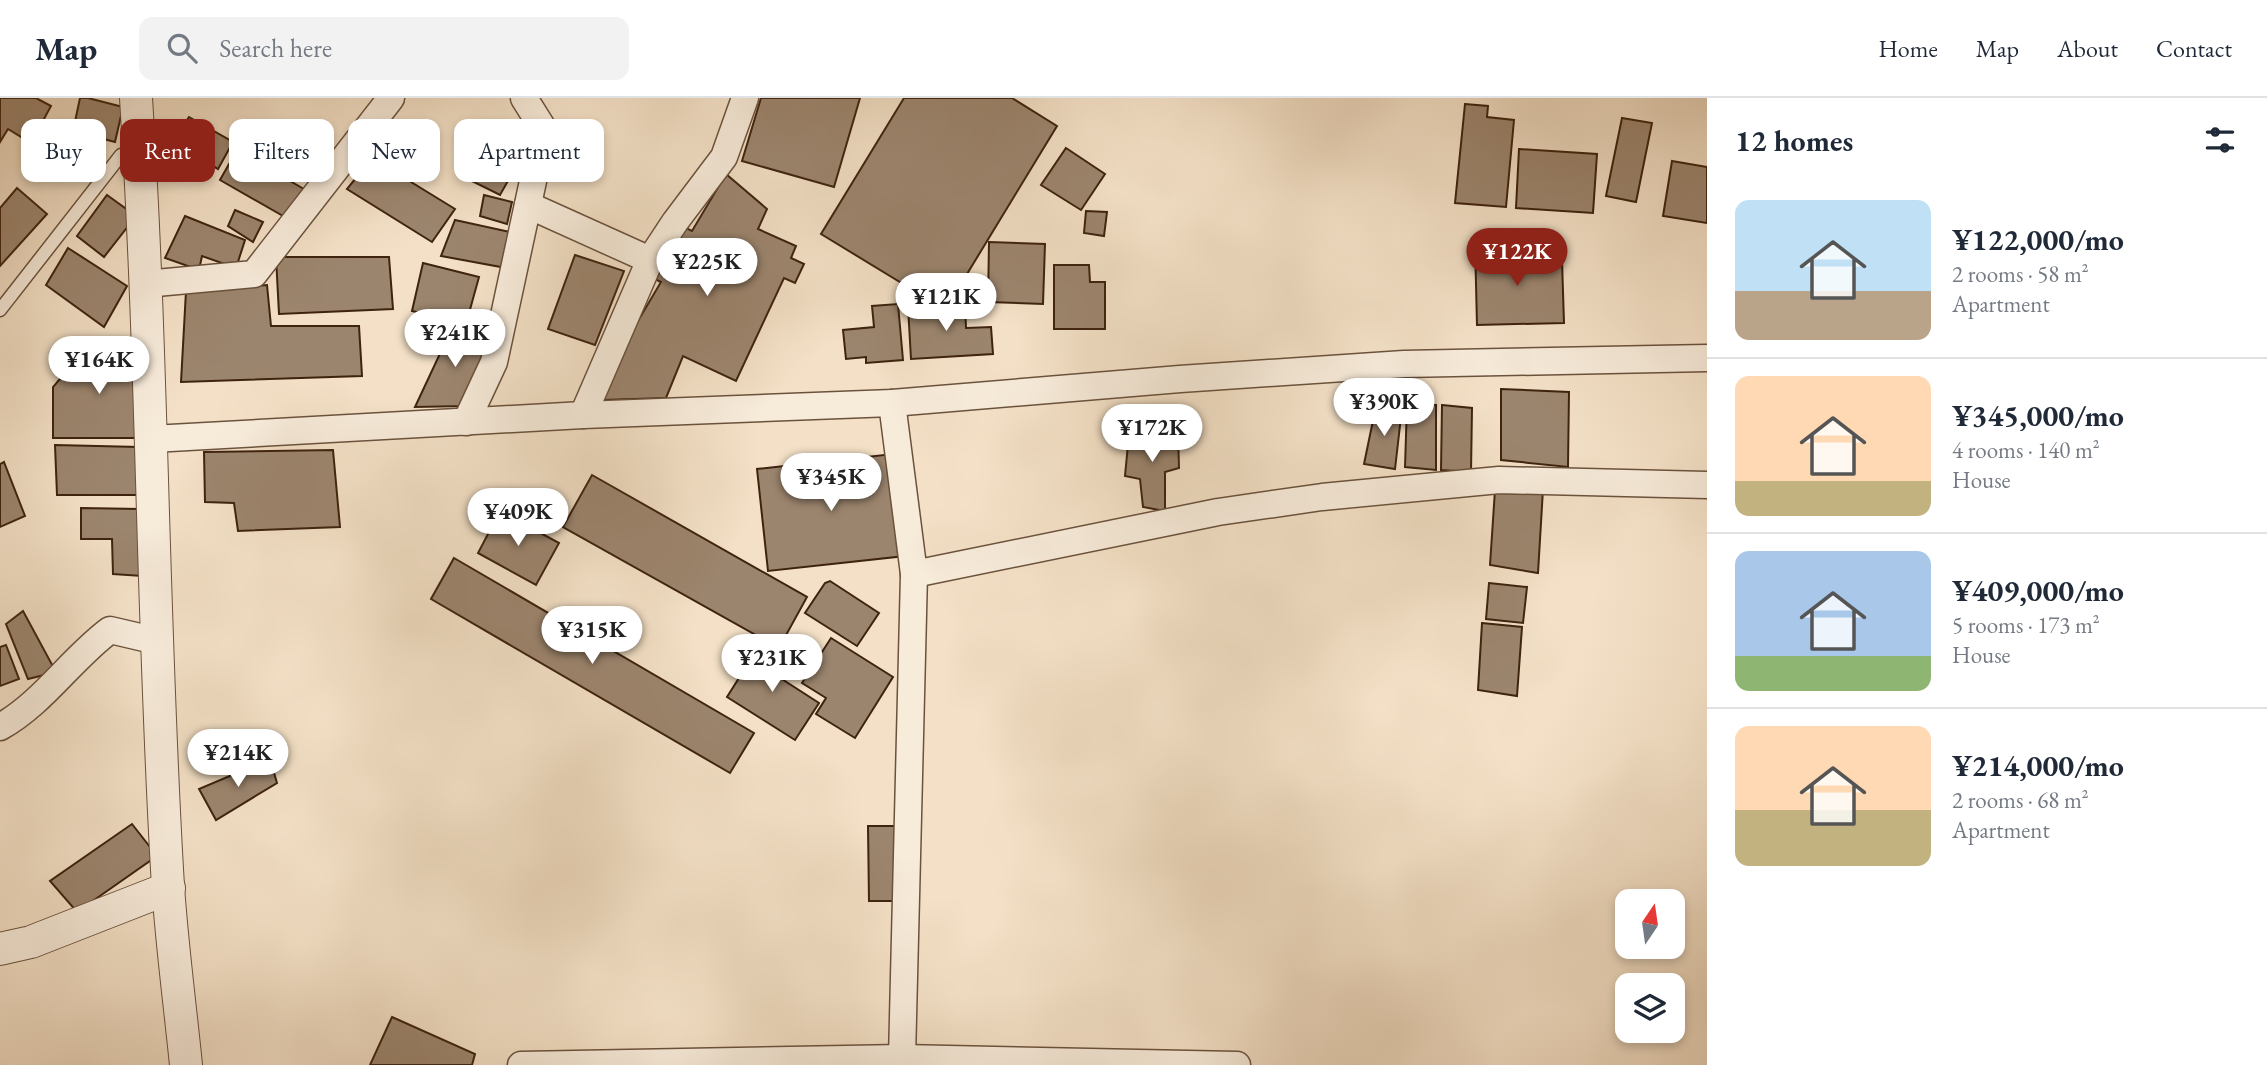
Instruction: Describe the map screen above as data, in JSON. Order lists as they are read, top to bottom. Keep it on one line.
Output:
{"north":"top","page":{"header":"Map","search":"Search here","nav":["Home","Map","About","Contact"],"heading":"12 homes","chip":["Buy","Rent","Filters","New","Apartment"],"list":[{"name":"¥122,000/mo","note":"2 rooms · 58 m² · Apartment"},{"name":"¥345,000/mo","note":"4 rooms · 140 m² · House"},{"name":"¥409,000/mo","note":"5 rooms · 173 m² · House"},{"name":"¥214,000/mo","note":"2 rooms · 68 m² · Apartment"}],"price":["¥122K","¥225K","¥121K","¥241K","¥164K","¥390K","¥172K","¥345K","¥409K","¥315K","¥231K","¥214K"]}}
